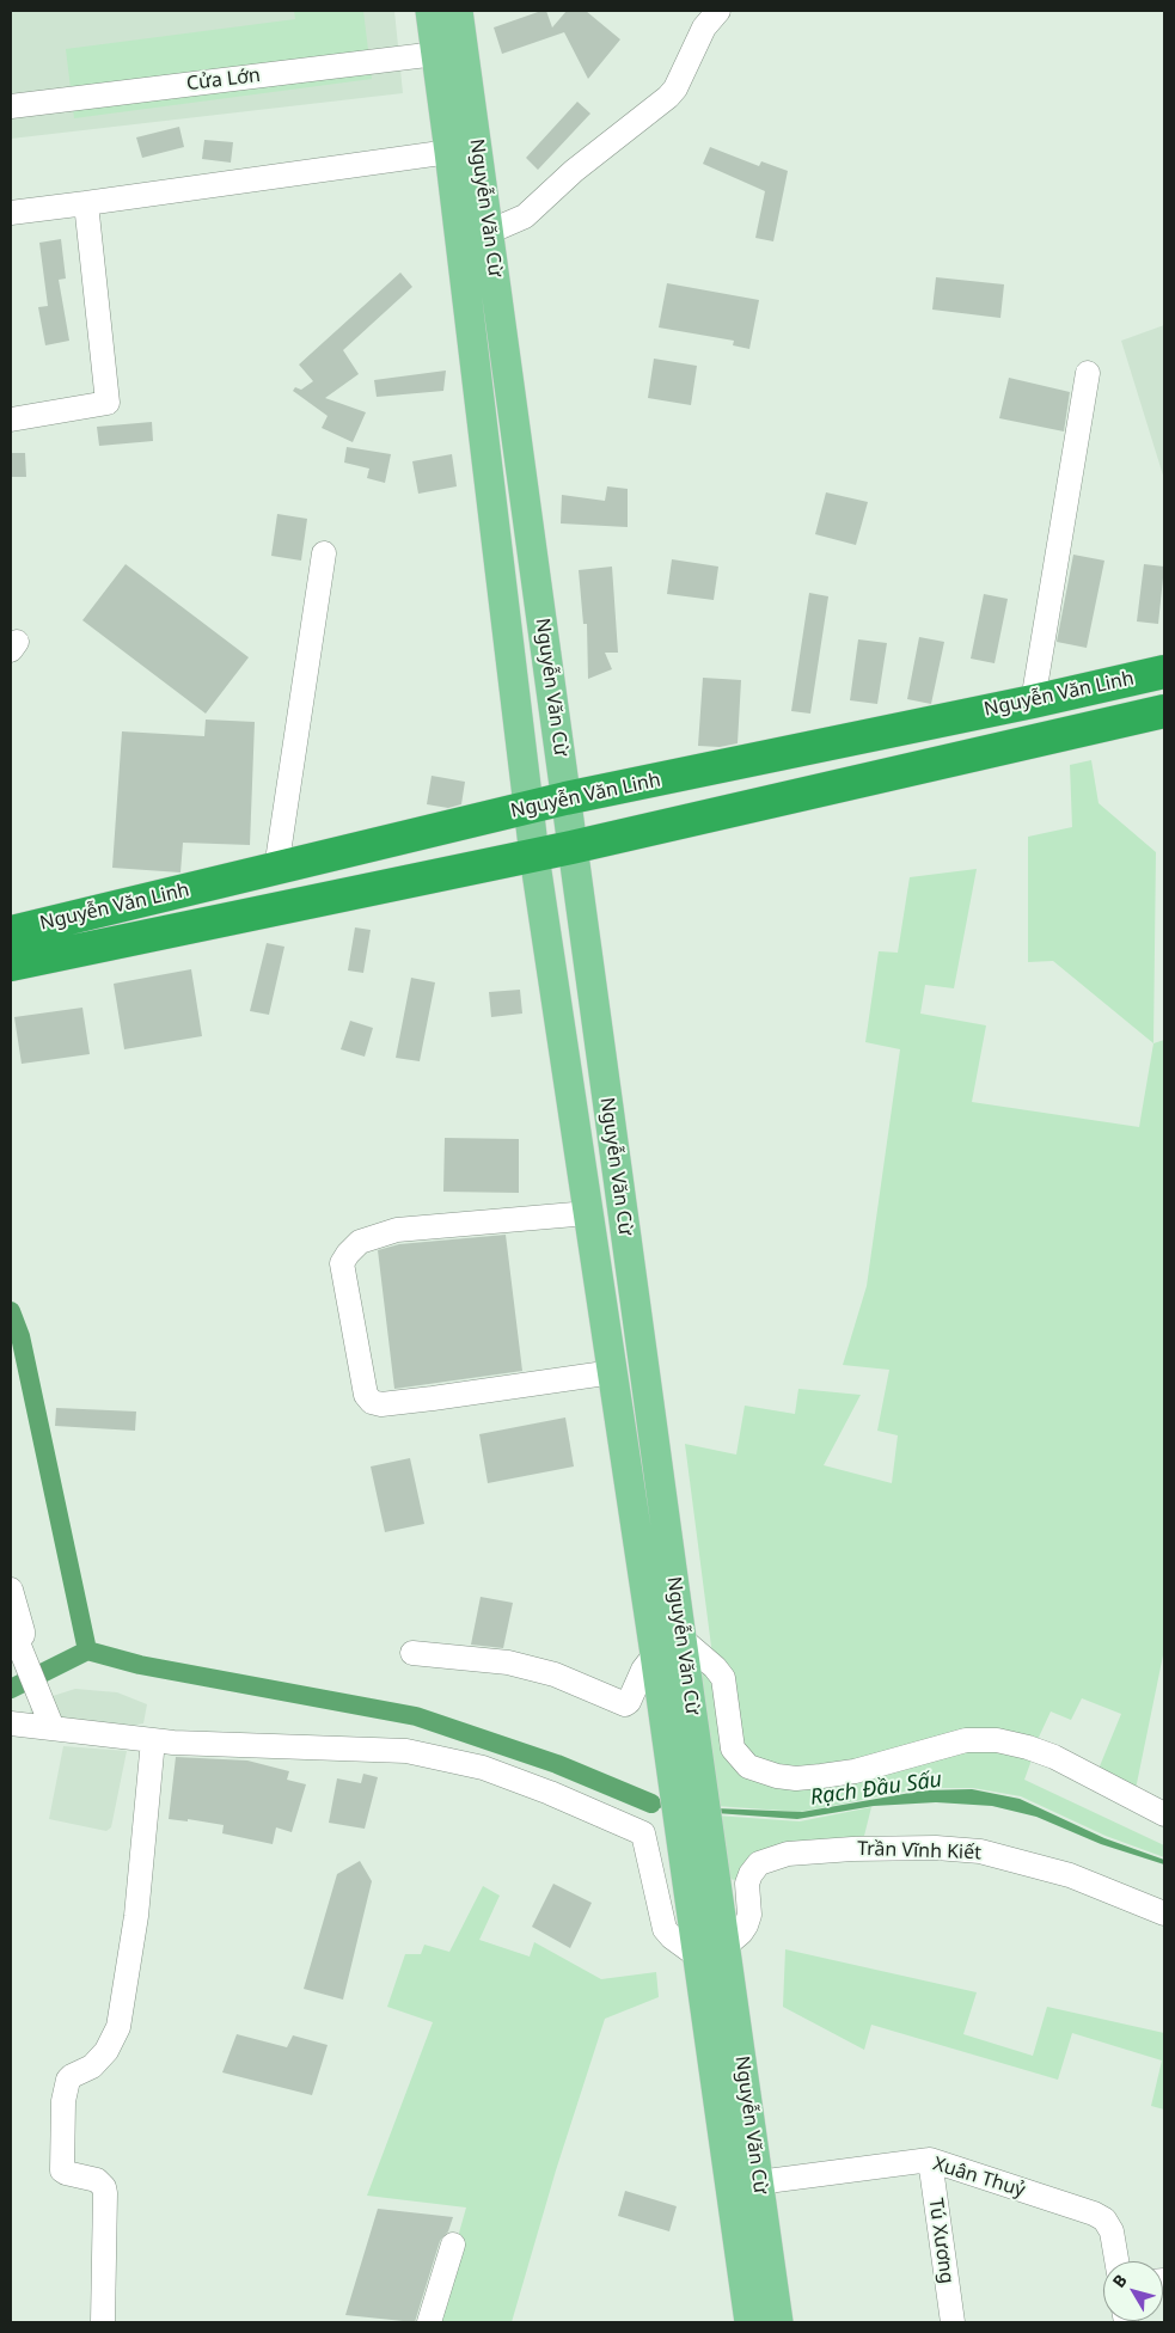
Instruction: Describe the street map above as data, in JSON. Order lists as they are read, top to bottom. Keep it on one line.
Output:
{"streets":{"highway":["Nguyễn Văn Linh"],"main road":["Nguyễn Văn Cừ"],"street":["Cửa Lớn","Trần Vĩnh Kiết","Xuân Thuỷ","Tú Xương"]},"crossings":[["Cửa Lớn","Nguyễn Văn Cừ"],["Nguyễn Văn Cừ","Nguyễn Văn Linh"],["Nguyễn Văn Cừ","Xuân Thuỷ"],["Xuân Thuỷ","Tú Xương"]],"water":["Rạch Đầu Sấu"],"north":"top left"}
